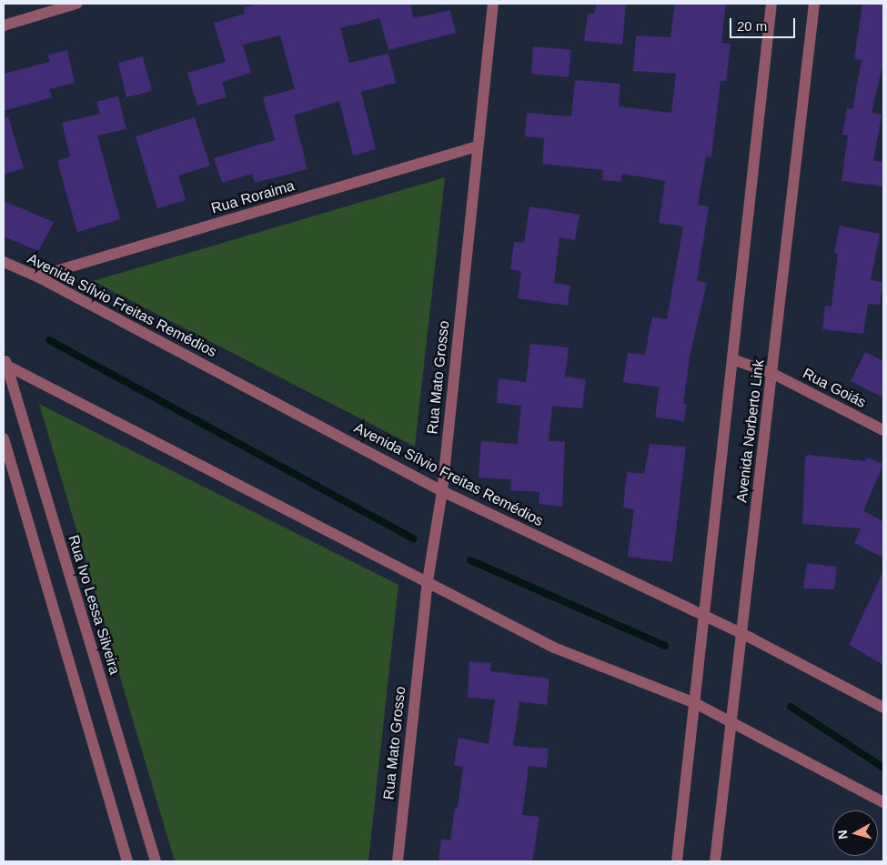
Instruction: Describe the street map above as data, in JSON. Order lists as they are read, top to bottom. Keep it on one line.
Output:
{"streets":{"street":["Rua Roraima","Avenida Sílvio Freitas Remédios","Rua Mato Grosso","Rua Goiás","Avenida Norberto Link","Rua Ivo Lessa Silveira"]},"crossings":[["Rua Roraima","Avenida Sílvio Freitas Remédios"],["Rua Roraima","Rua Mato Grosso"],["Avenida Sílvio Freitas Remédios","Rua Mato Grosso"],["Avenida Sílvio Freitas Remédios","Avenida Norberto Link"],["Rua Goiás","Avenida Norberto Link"]],"scale_bar":"20 m","north":"left"}
